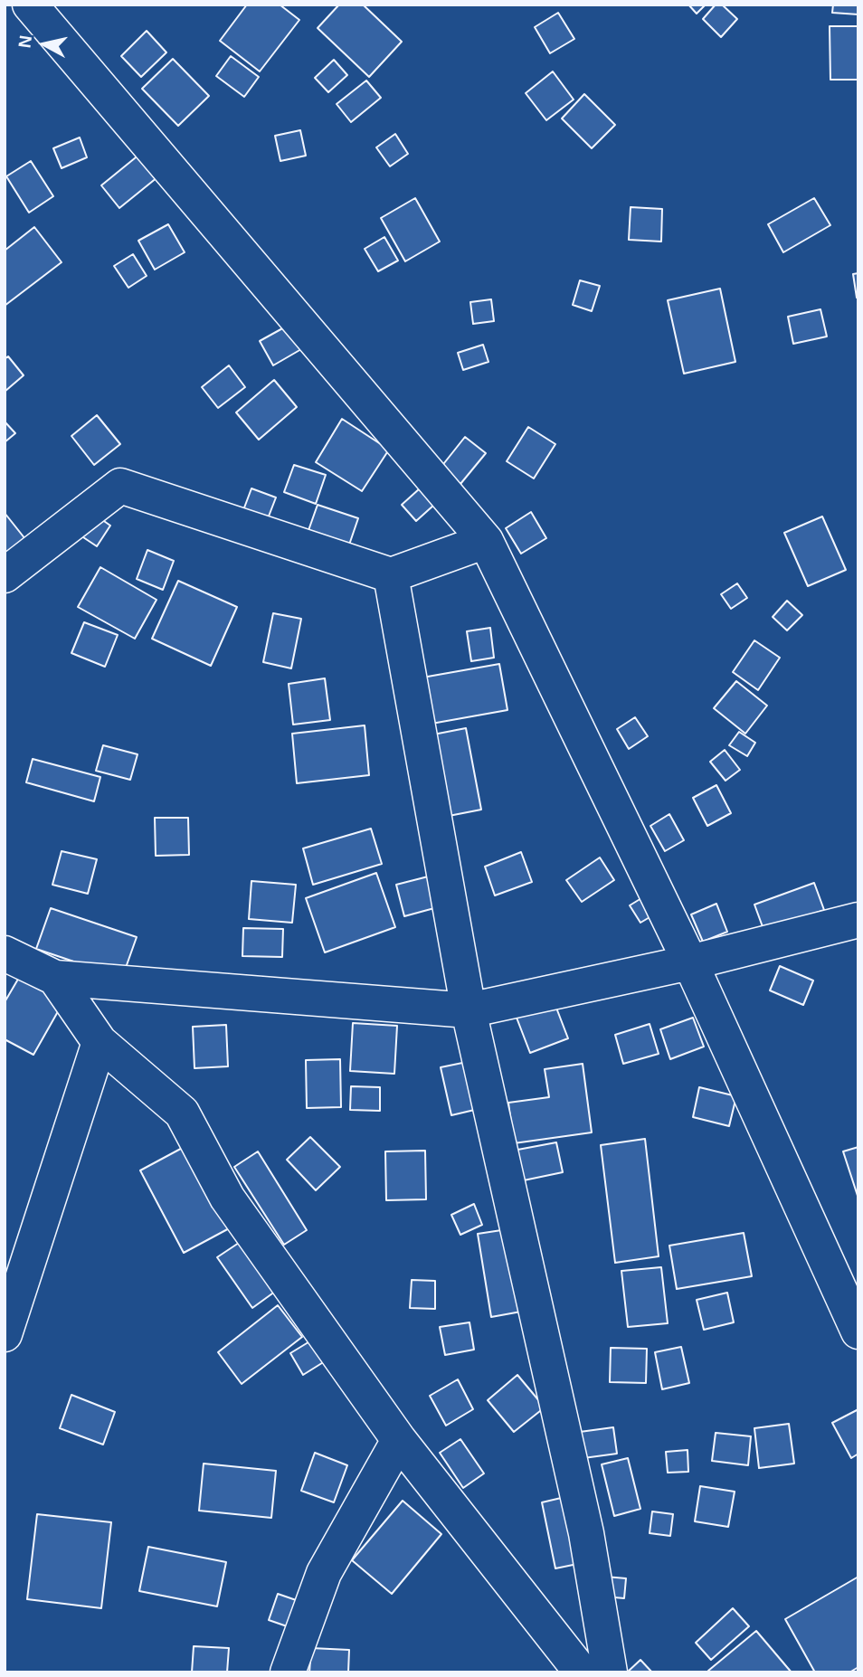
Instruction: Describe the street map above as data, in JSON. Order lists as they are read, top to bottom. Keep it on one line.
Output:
{"north":"left"}
